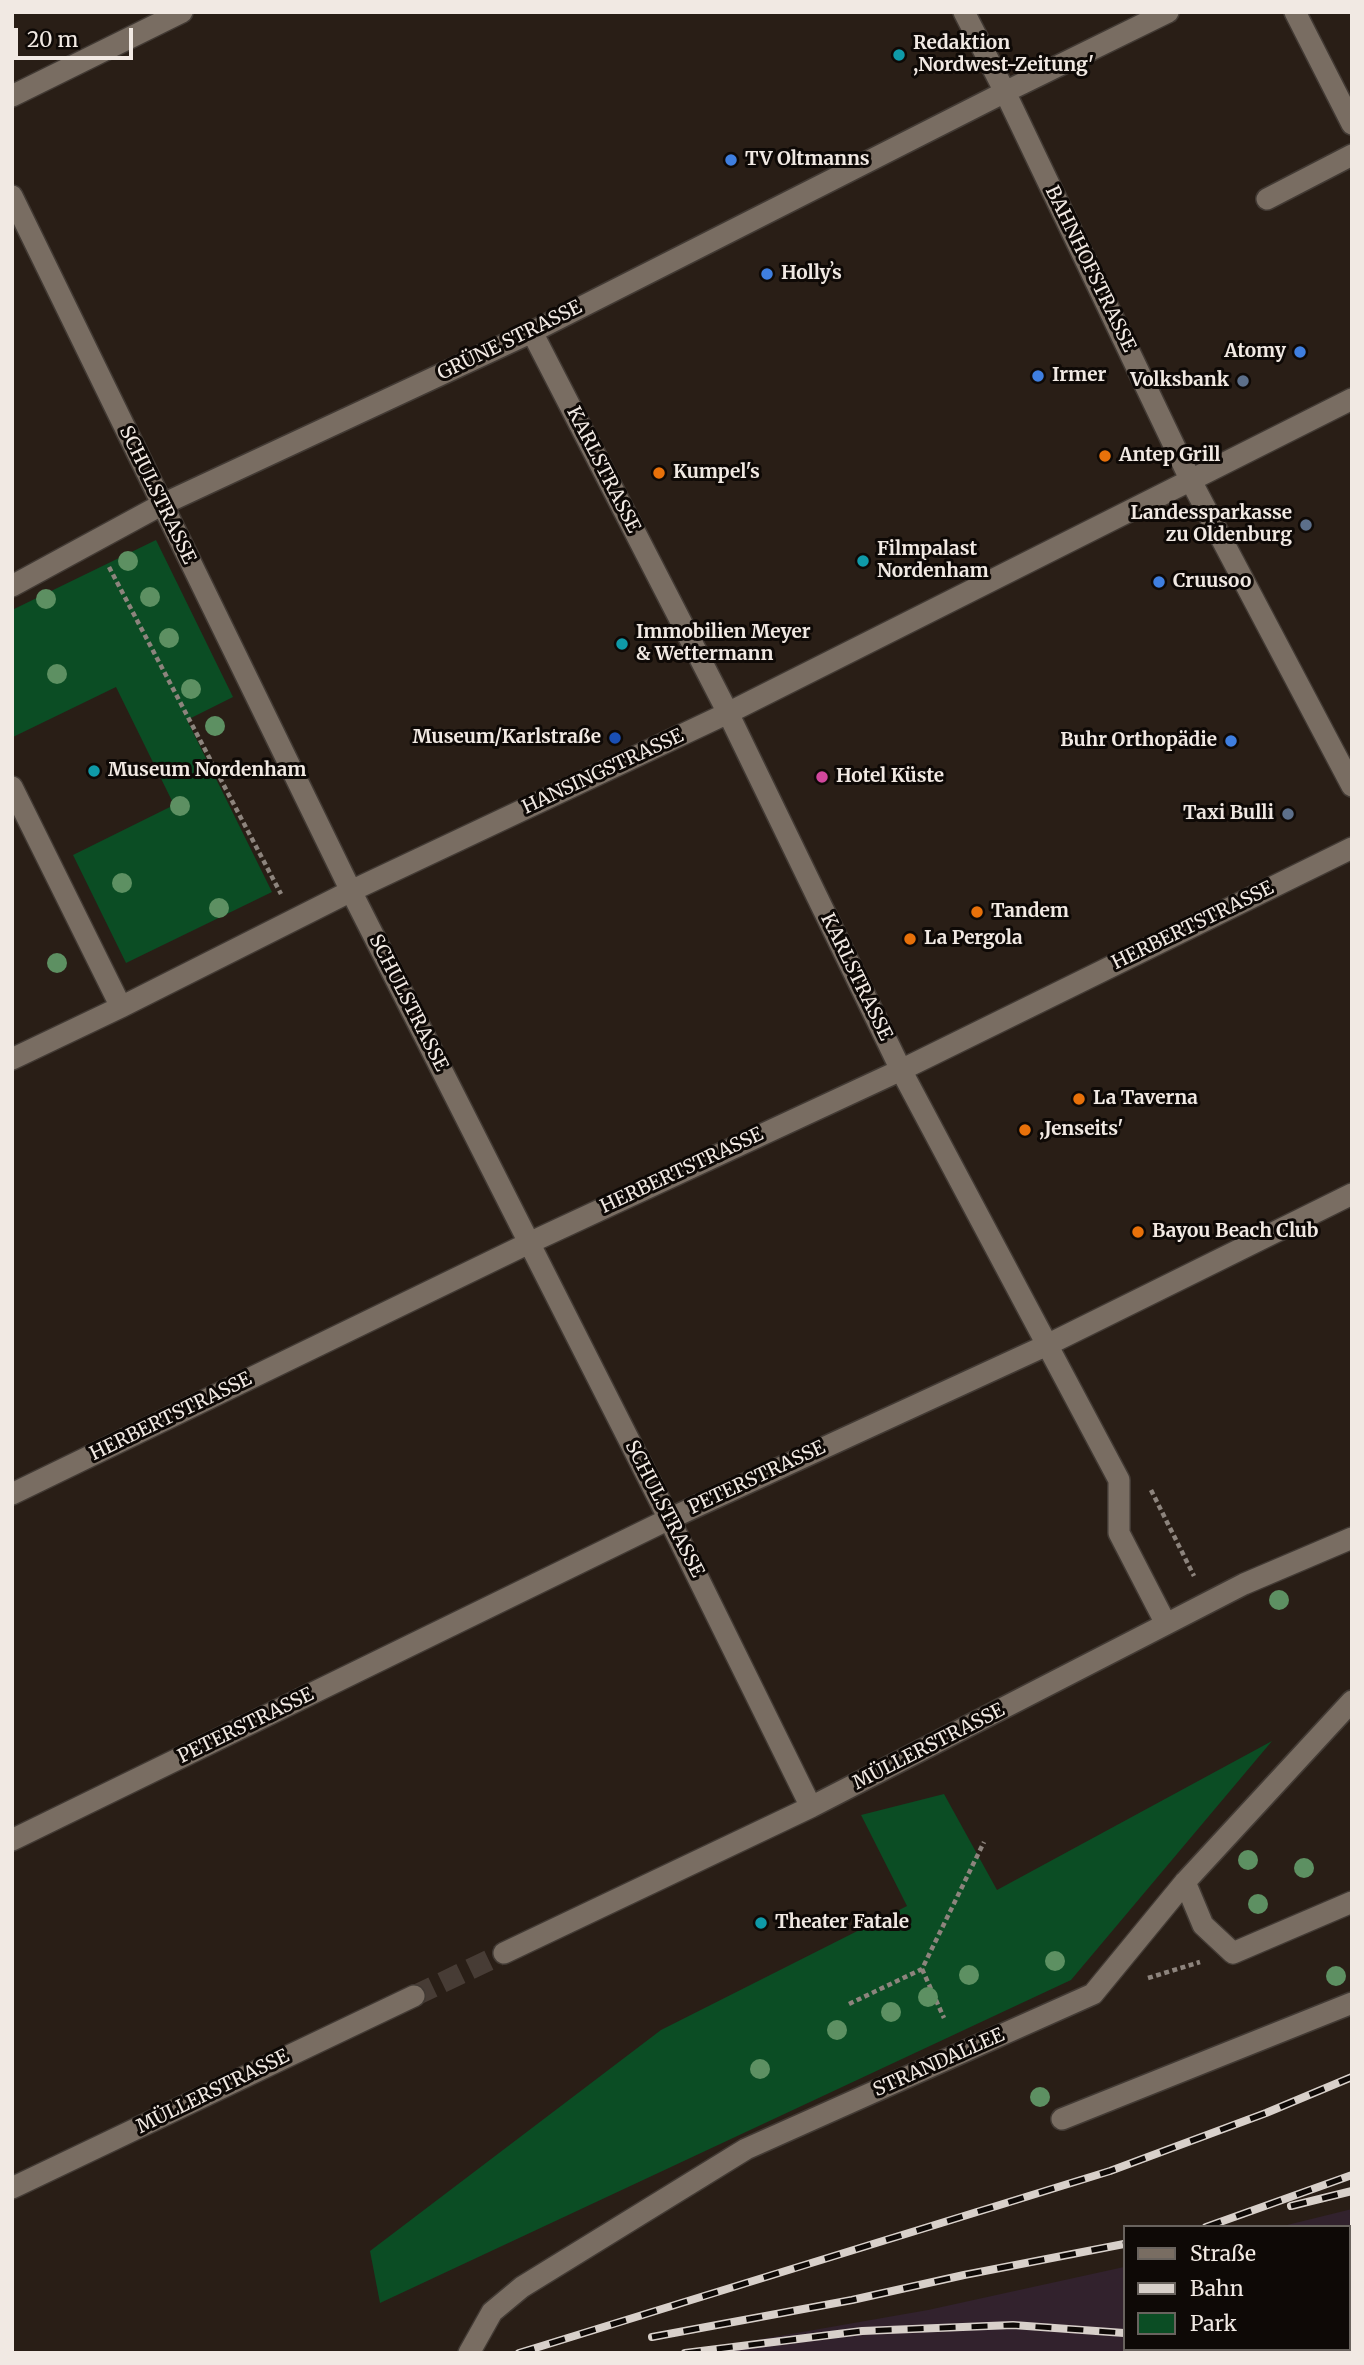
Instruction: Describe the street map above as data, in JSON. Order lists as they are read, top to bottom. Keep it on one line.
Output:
{"streets":{"street":["BAHNHOFSTRASSE","GRÜNE STRASSE","KARLSTRASSE","SCHULSTRASSE","HANSINGSTRASSE","HERBERTSTRASSE","PETERSTRASSE","MÜLLERSTRASSE","STRANDALLEE"]},"crossings":[["BAHNHOFSTRASSE","GRÜNE STRASSE"],["BAHNHOFSTRASSE","HANSINGSTRASSE"],["GRÜNE STRASSE","KARLSTRASSE"],["GRÜNE STRASSE","SCHULSTRASSE"],["KARLSTRASSE","HANSINGSTRASSE"],["KARLSTRASSE","HERBERTSTRASSE"],["KARLSTRASSE","PETERSTRASSE"],["KARLSTRASSE","MÜLLERSTRASSE"],["SCHULSTRASSE","HANSINGSTRASSE"],["SCHULSTRASSE","HERBERTSTRASSE"],["SCHULSTRASSE","PETERSTRASSE"],["SCHULSTRASSE","MÜLLERSTRASSE"]],"places":["Redaktion ,Nordwest-Zeitung'","TV Oltmanns","Hollyʼs","Atomy","Irmer","Volksbank","Antep Grill","Kumpel's","Landessparkasse zu Oldenburg","Filmpalast Nordenham","Cruusoo","Immobilien Meyer & Wettermann","Museum/Karlstraße","Buhr Orthopädie","Museum Nordenham","Hotel Küste","Taxi Bulli","Tandem","La Pergola","La Taverna",",Jenseits'","Bayou Beach Club","Theater Fatale"],"legend":["Straße","Bahn","Park"],"scale_bar":"20 m"}
